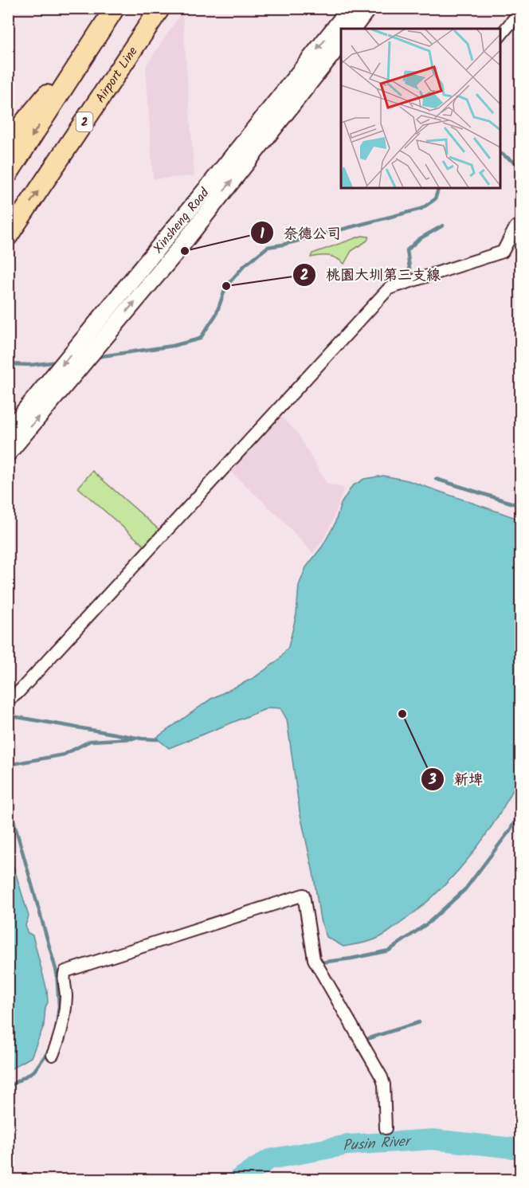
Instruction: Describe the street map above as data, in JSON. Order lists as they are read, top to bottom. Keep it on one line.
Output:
{"streets":{"highway":["Airport Line","2"],"main road":["Xinsheng Road"]},"water":["Pusin River"],"places":["奈德公司","桃園大圳第三支線","新埤"]}
